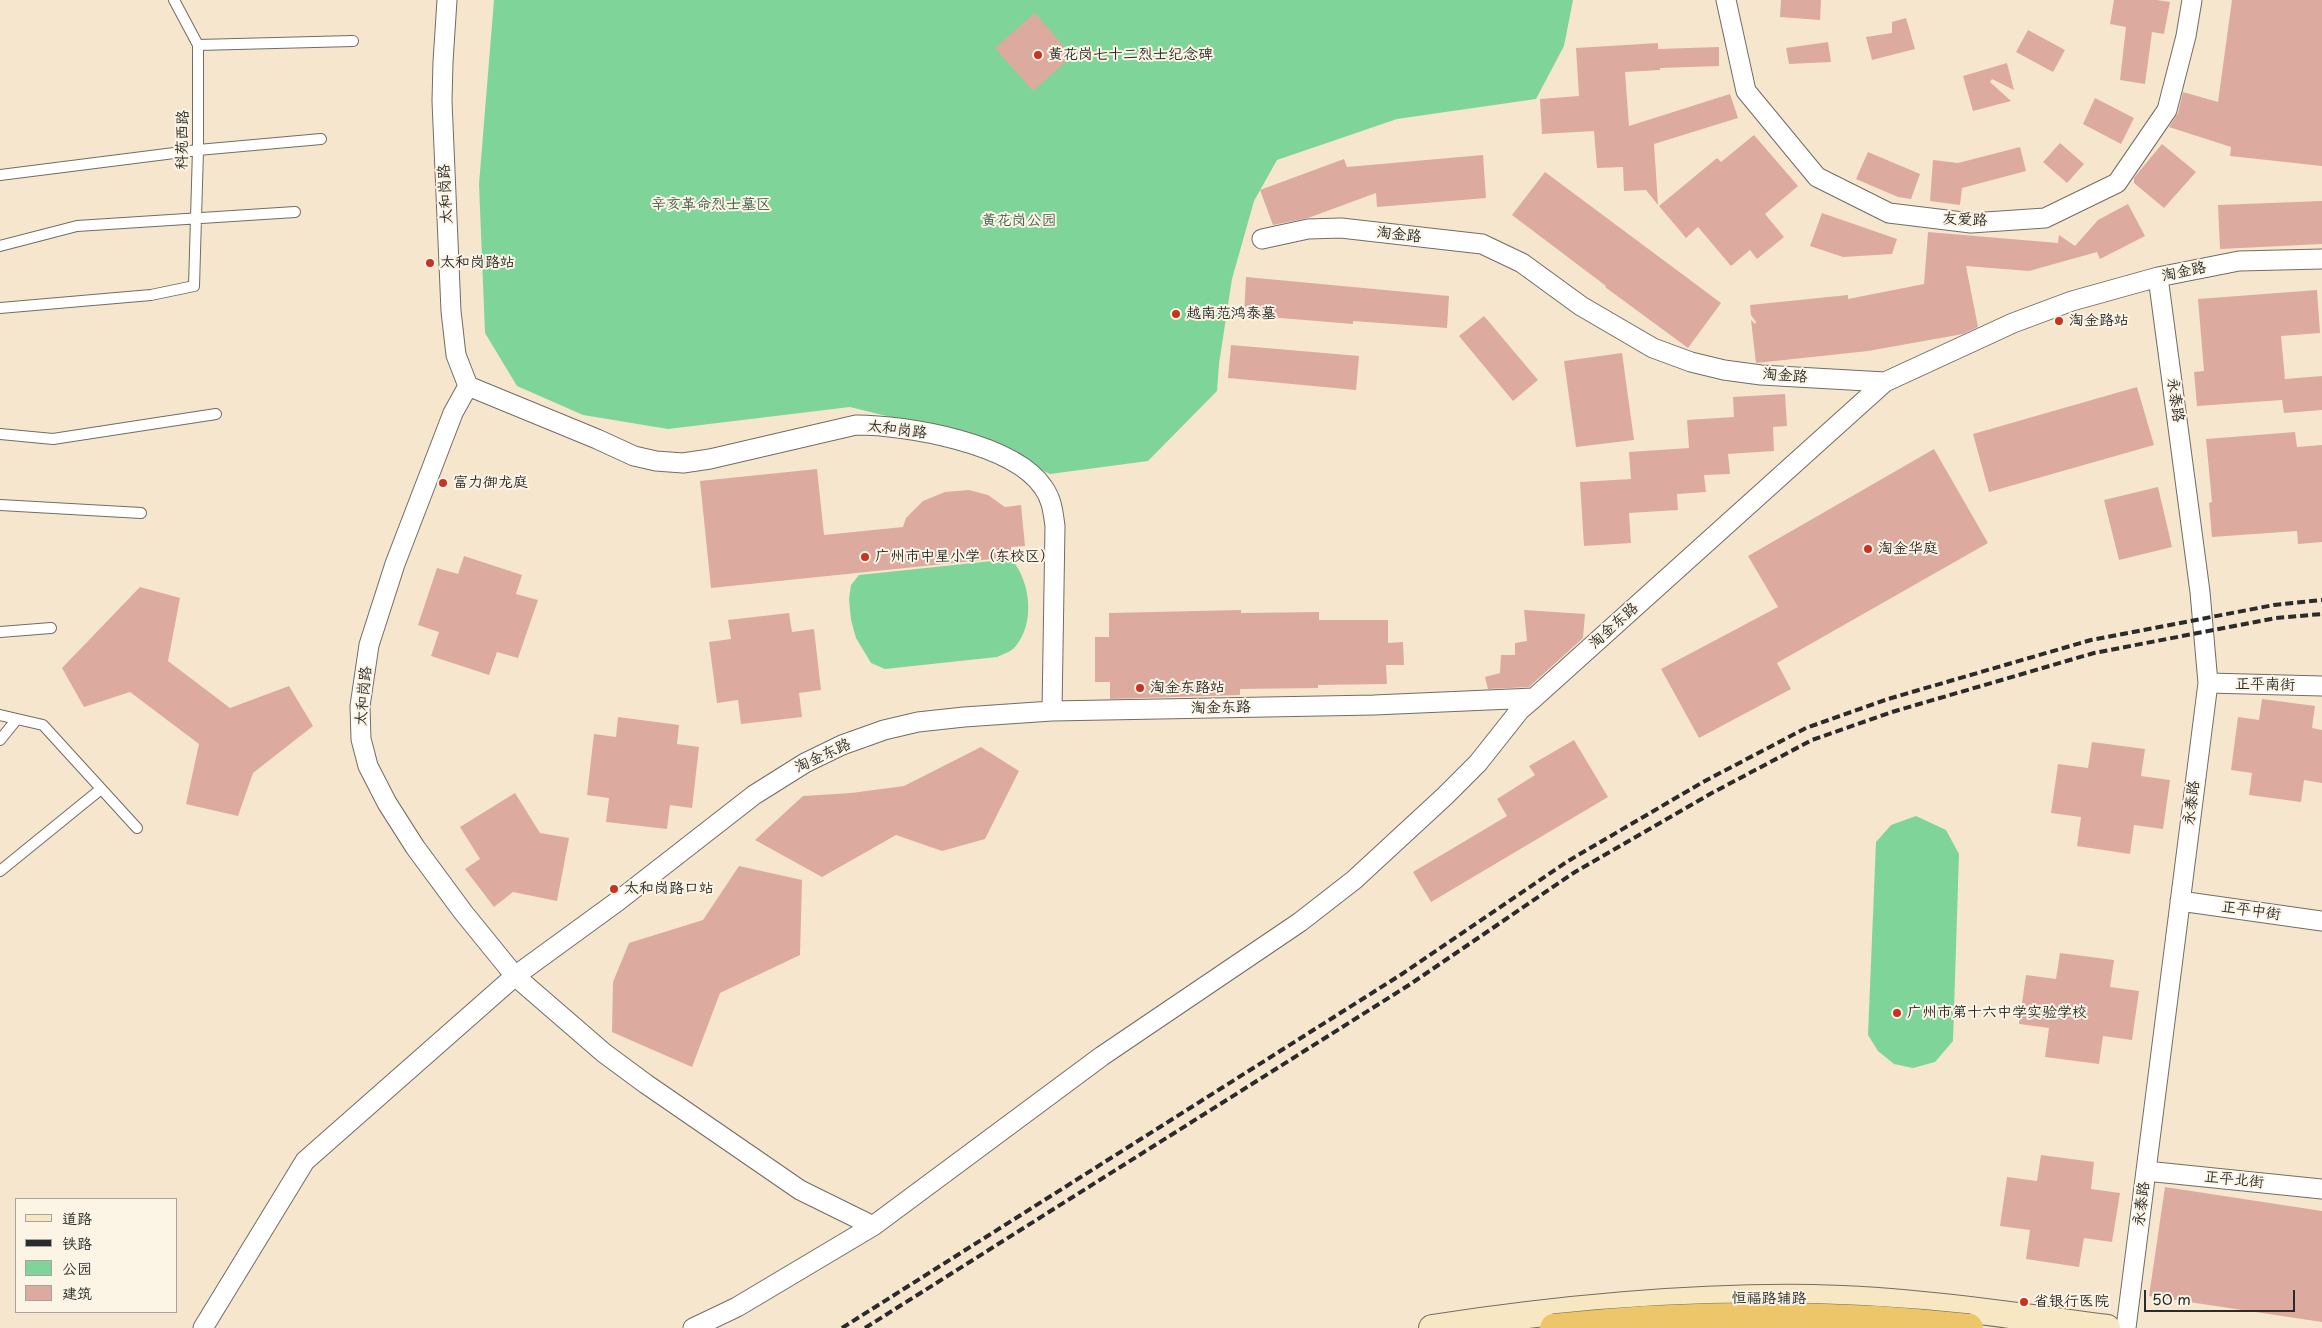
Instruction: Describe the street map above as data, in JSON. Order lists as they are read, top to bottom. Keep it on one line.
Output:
{"streets":{"main road":["恒福路辅路"],"street":["太和岗路","友爱路","淘金路","永泰路","淘金东路","正平南街","正平中街","正平北街"],"lane":["科苑西路"]},"crossings":[["太和岗路","淘金东路"],["淘金路","永泰路"],["淘金路","淘金东路"],["永泰路","正平南街"],["永泰路","正平中街"],["永泰路","正平北街"]],"parks":["辛亥革命烈士墓区","黄花岗公园"],"places":["黄花岗七十二烈士纪念碑","太和岗路站","越南范鸿泰墓","淘金路站","富力御龙庭","淘金华庭","广州市中星小学（东校区）","淘金东路站","太和岗路口站","广州市第十六中学实验学校","省银行医院"],"legend":["道路","铁路","公园","建筑"],"scale_bar":"50 m"}
